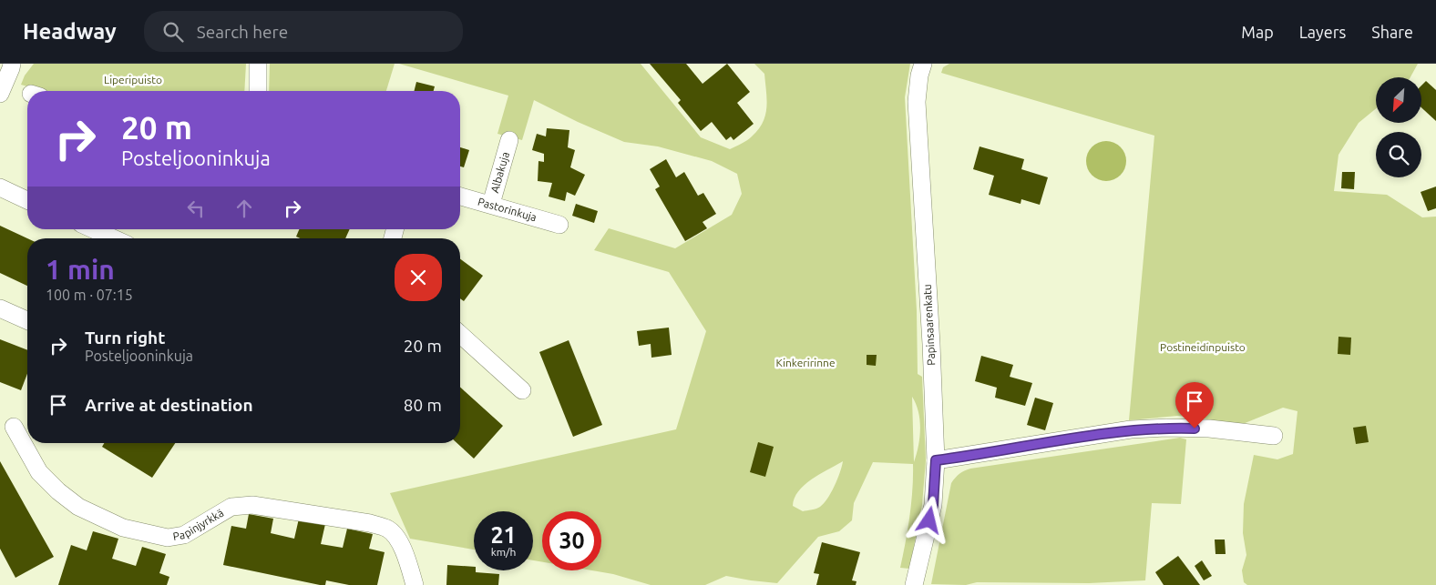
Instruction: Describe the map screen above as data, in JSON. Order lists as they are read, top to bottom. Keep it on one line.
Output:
{"streets":{"street":["Albakuja","Pastorinkuja","Papinsaarenkatu","Papinjyrkkä"]},"crossings":[["Albakuja","Pastorinkuja"]],"parks":["Liperipuisto","Postineidinpuisto","Kinkeririnne"],"north":"bottom left","page":{"header":"Headway","search":"Search here","nav":["Map","Layers","Share"],"turn":["20 m","Posteljooninkuja"],"heading":["1 min","100 m · 07:15"],"list":[{"name":"Turn right","note":"Posteljooninkuja","value":"20 m"},{"name":"Arrive at destination","value":"80 m"}],"speed":"21 km/h","limit":"30"}}
